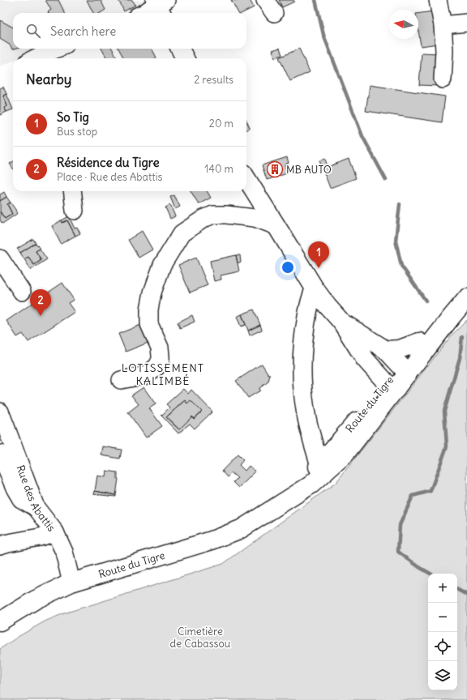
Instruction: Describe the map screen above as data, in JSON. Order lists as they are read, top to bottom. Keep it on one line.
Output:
{"streets":{"main road":["Route du Tigre"],"street":["Rue des Abattis"]},"crossings":[["Route du Tigre","Rue des Abattis"]],"districts":["LOTISSEMENT KALIMBÉ"],"parks":["Cimetière de Cabassou"],"places":{"building":["MB AUTO"]},"north":"left","page":{"search":"Search here","heading":["Nearby","2 results"],"list":[{"mark":"1","name":"So Tig","note":"Bus stop","value":"20 m"},{"mark":"2","name":"Résidence du Tigre","note":"Place · Rue des Abattis","value":"140 m"}],"pins":["1","2"],"map_buttons":["+","−"]}}
